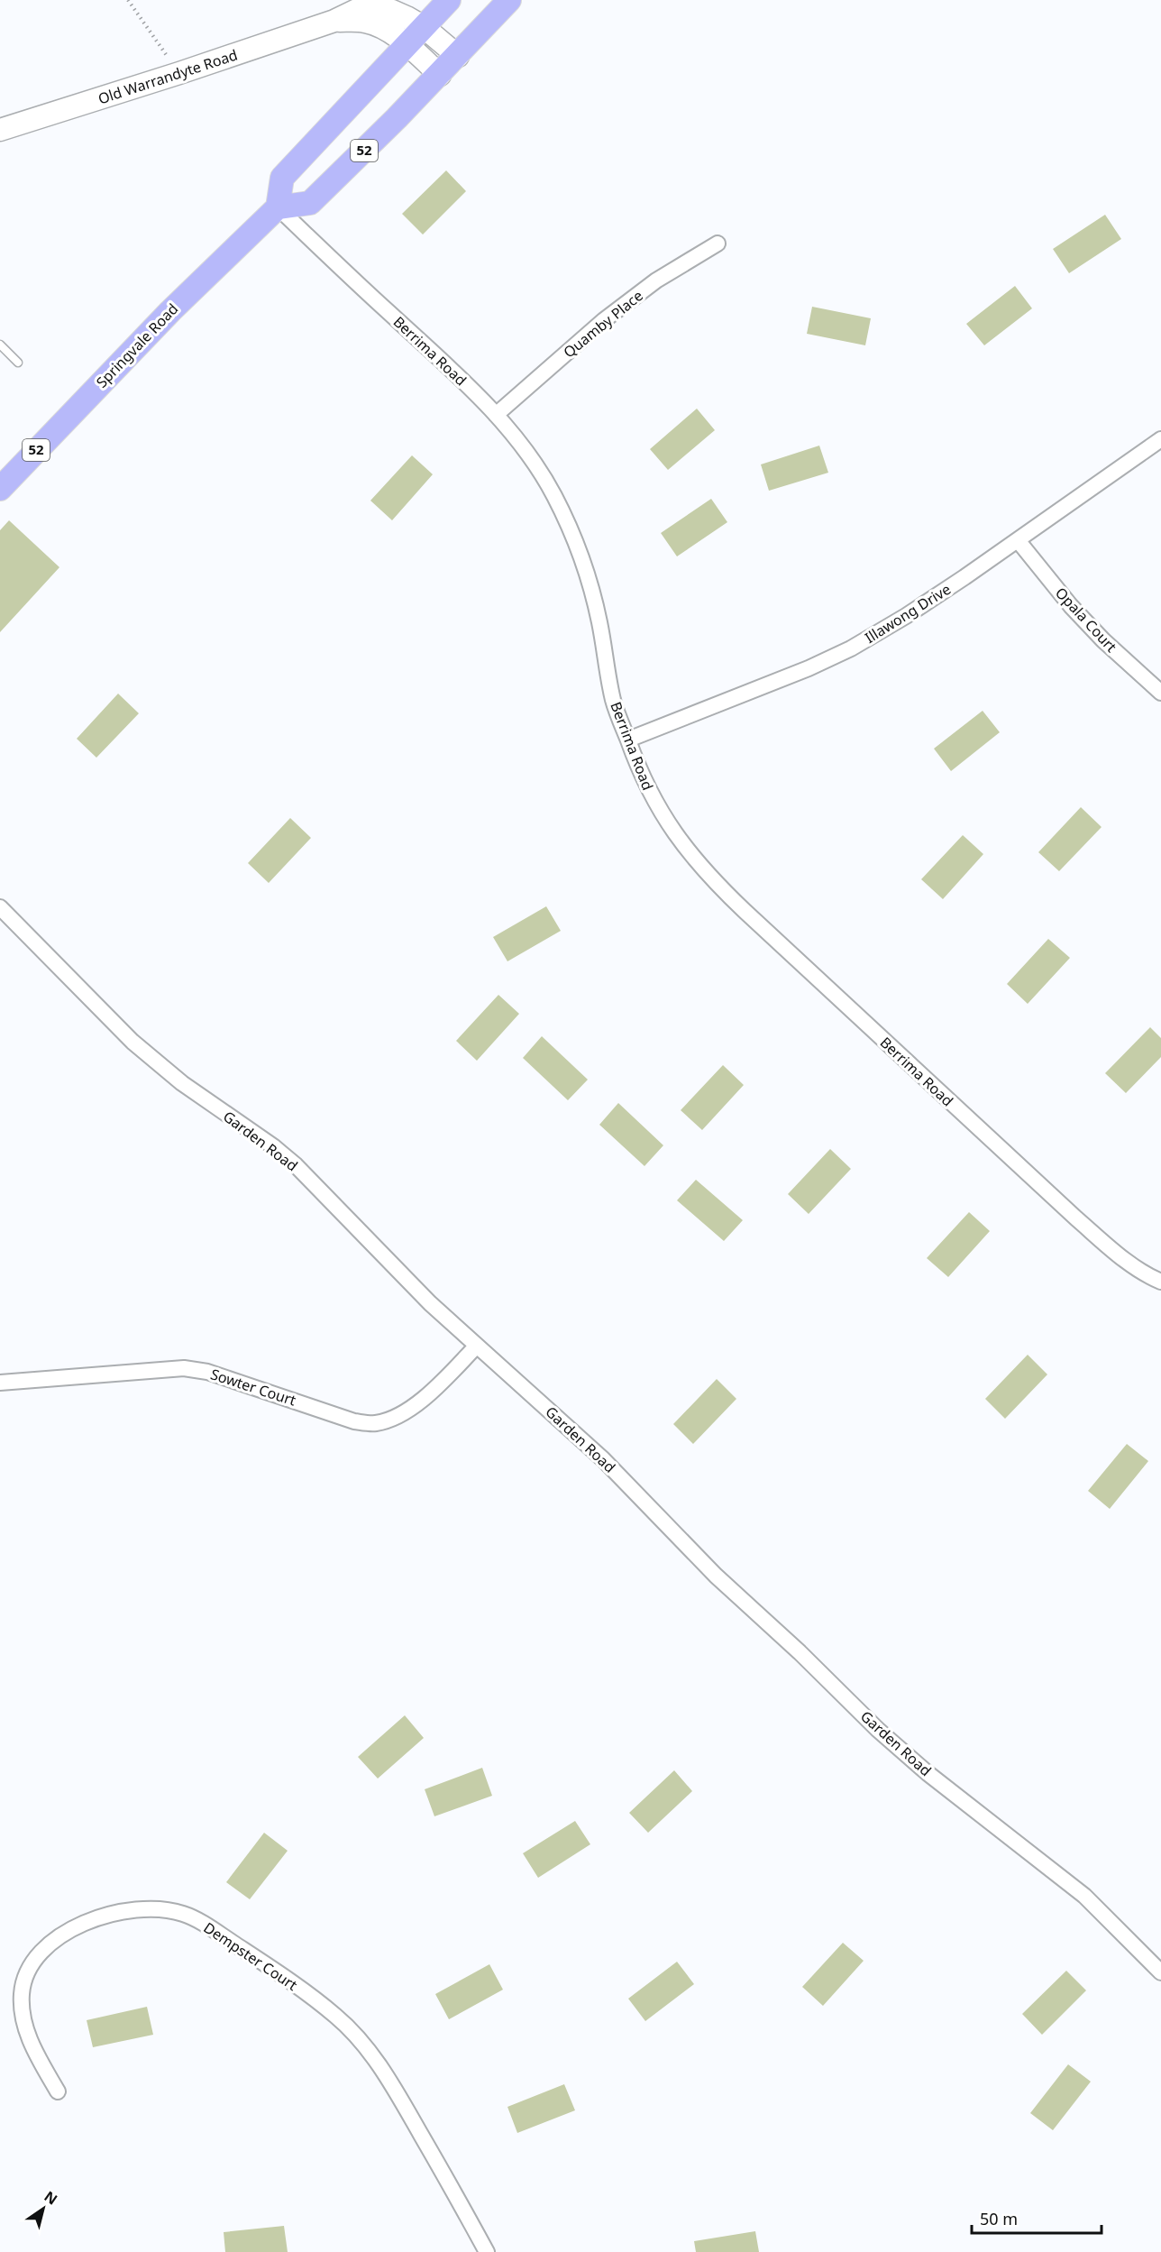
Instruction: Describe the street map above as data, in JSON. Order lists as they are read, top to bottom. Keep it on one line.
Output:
{"streets":{"main road":["Old Warrandyte Road","52","Springvale Road"],"street":["Quamby Place","Berrima Road","Illawong Drive","Opala Court","Garden Road","Sowter Court","Dempster Court"]},"crossings":[["Old Warrandyte Road","52"],["52","Springvale Road"],["52","Berrima Road"],["Quamby Place","Berrima Road"],["Springvale Road","Berrima Road"],["Berrima Road","Illawong Drive"],["Illawong Drive","Opala Court"],["Garden Road","Sowter Court"]],"scale_bar":"50 m","north":"top right"}
